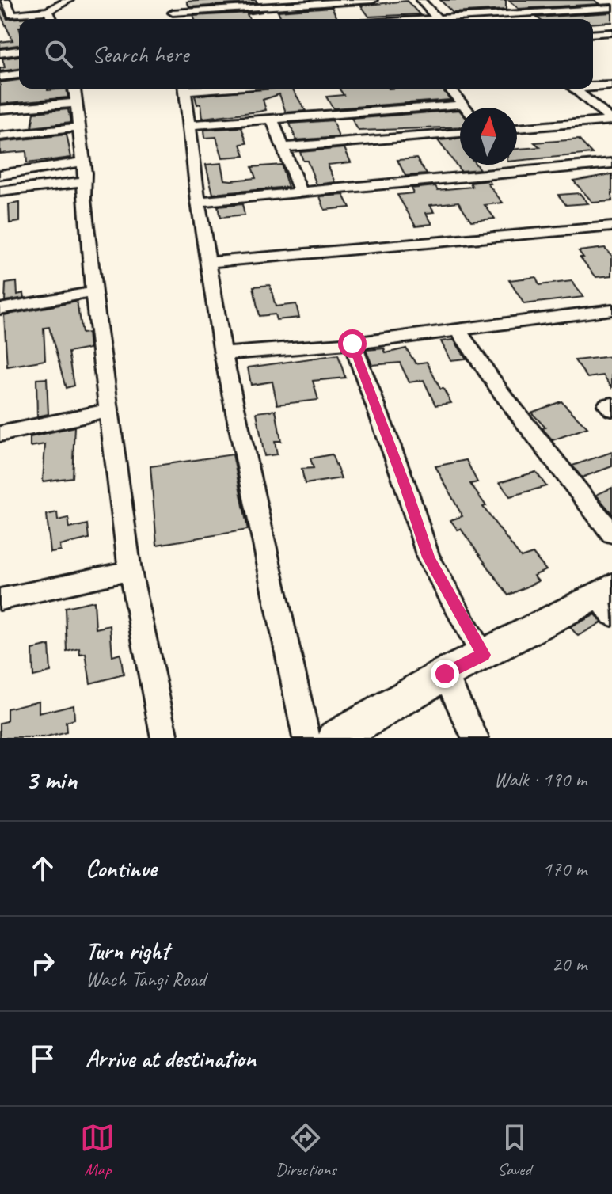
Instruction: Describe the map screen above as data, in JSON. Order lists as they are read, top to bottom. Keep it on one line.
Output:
{"north":"top","page":{"search":"Search here","heading":["3 min","Walk · 190 m"],"list":[["Continue","170 m"],["Turn right","Wach Tangi Road","20 m"],"Arrive at destination"],"nav":["Map","Directions","Saved"]}}
